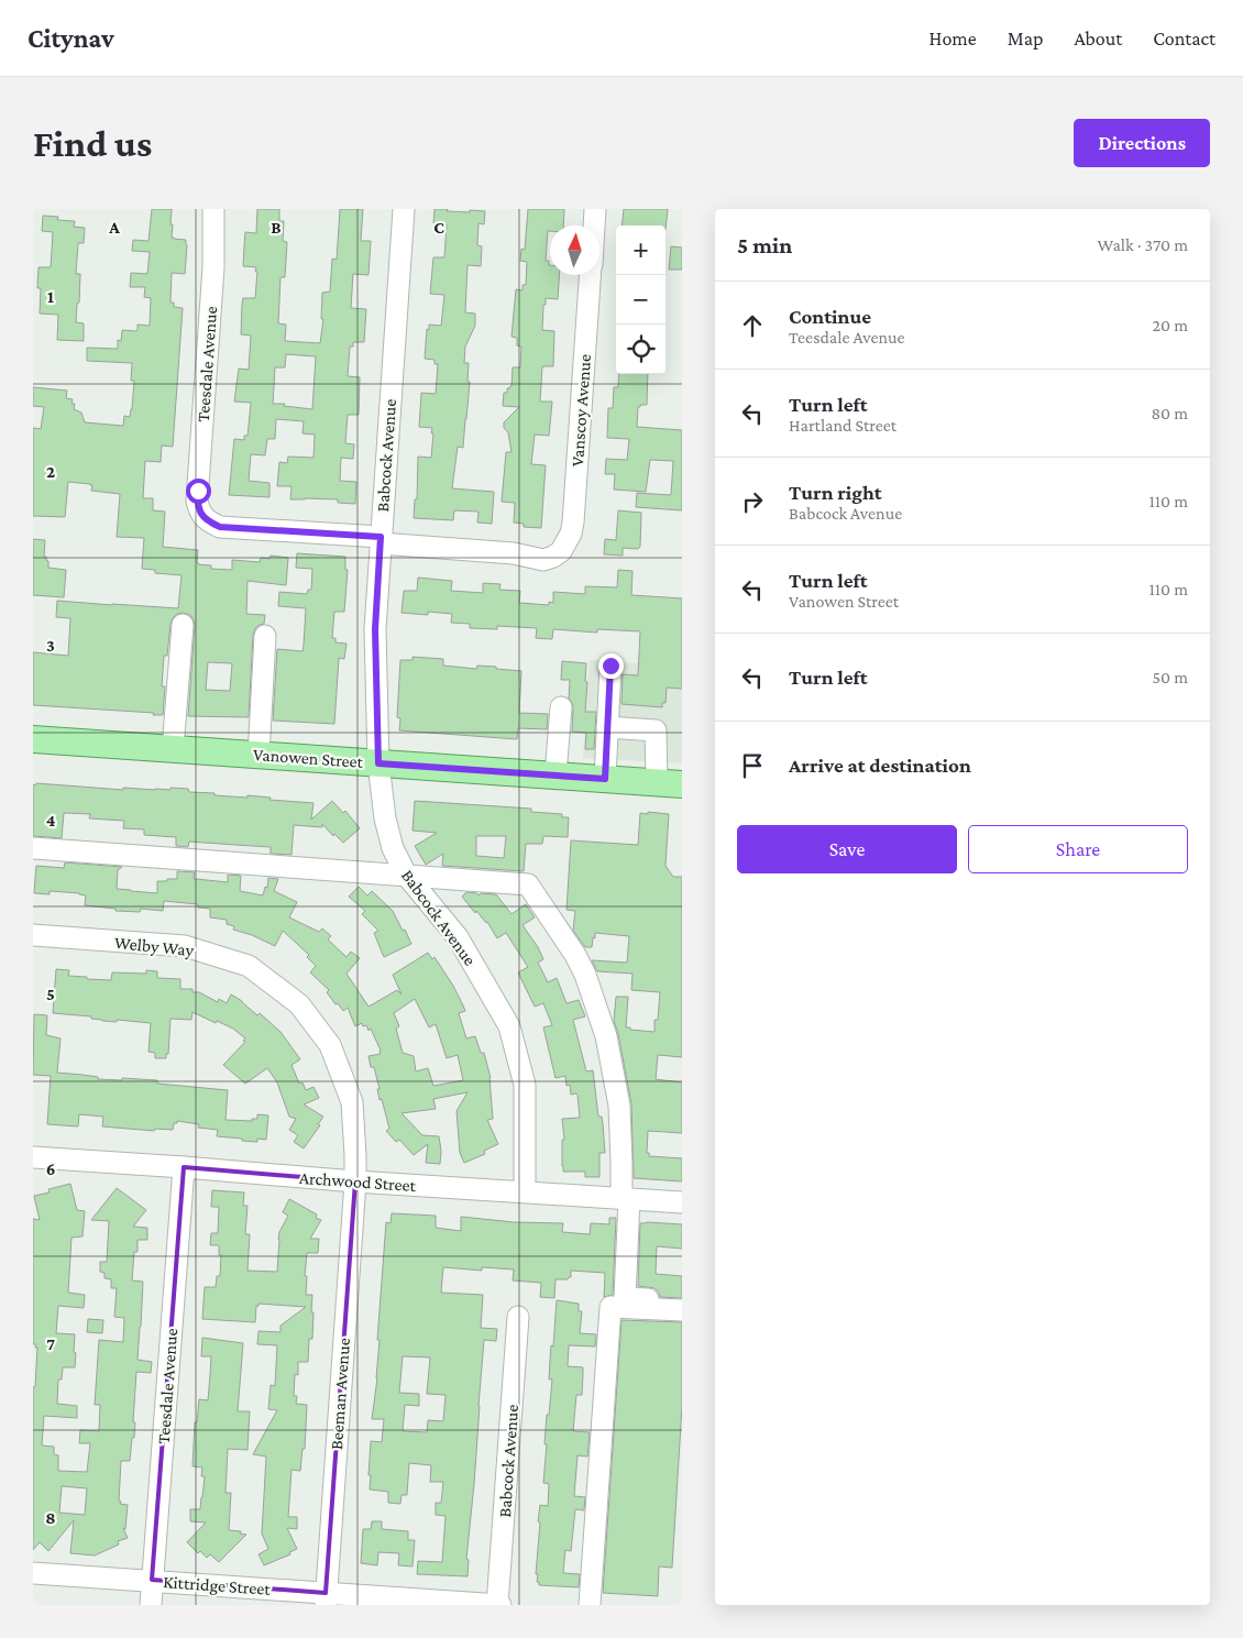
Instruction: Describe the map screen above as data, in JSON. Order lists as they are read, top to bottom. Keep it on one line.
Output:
{"streets":{"main road":["Vanowen Street"],"street":["Teesdale Avenue","Vanscoy Avenue","Babcock Avenue","Welby Way","Archwood Street","Beeman Avenue","Kittridge Street"]},"crossings":[["Teesdale Avenue","Vanscoy Avenue"],["Teesdale Avenue","Babcock Avenue"],["Teesdale Avenue","Archwood Street"],["Teesdale Avenue","Kittridge Street"],["Vanscoy Avenue","Babcock Avenue"],["Babcock Avenue","Vanowen Street"],["Babcock Avenue","Archwood Street"],["Babcock Avenue","Kittridge Street"],["Welby Way","Archwood Street"],["Welby Way","Beeman Avenue"],["Archwood Street","Beeman Avenue"],["Beeman Avenue","Kittridge Street"]],"north":"top","page":{"header":"Citynav","nav":["Home","Map","About","Contact"],"buttons":["Directions",["Save","Share"]],"title":"Find us","heading":["5 min","Walk · 370 m"],"map_buttons":["+","−"],"list":[["Continue","Teesdale Avenue","20 m"],["Turn left","Hartland Street","80 m"],["Turn right","Babcock Avenue","110 m"],["Turn left","Vanowen Street","110 m"],["Turn left","50 m"],"Arrive at destination"]},"grid":{"columns":["A","B","C"],"rows":["1","2","3","4","5","6","7","8"]}}
